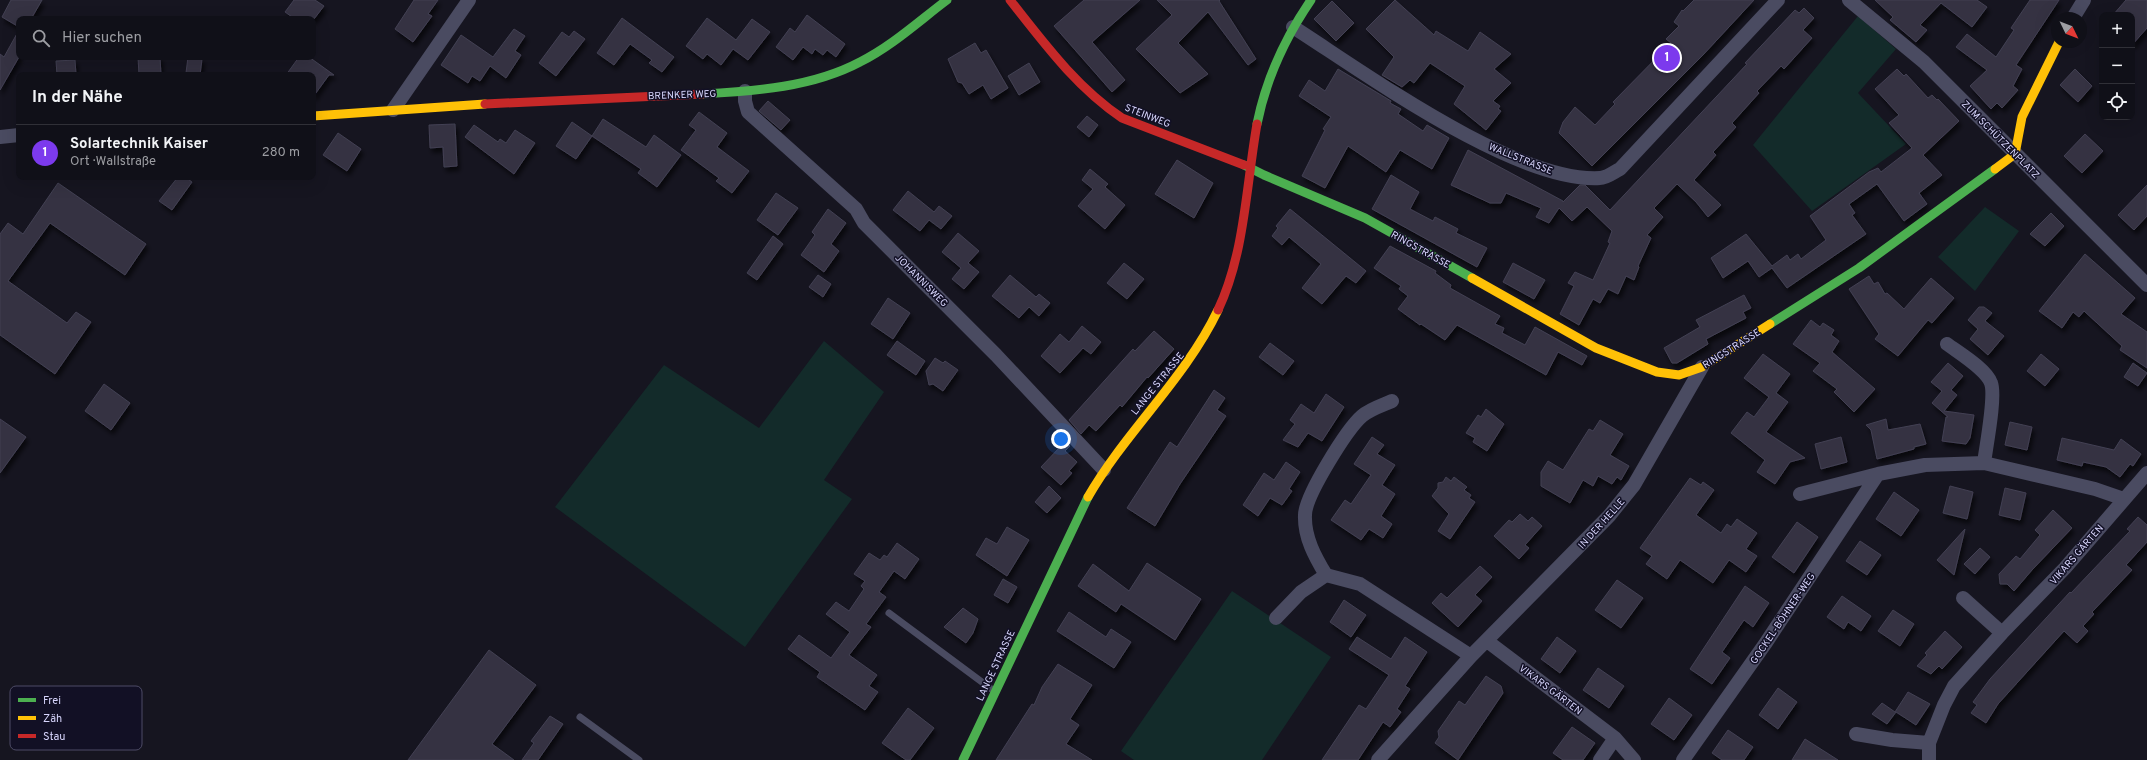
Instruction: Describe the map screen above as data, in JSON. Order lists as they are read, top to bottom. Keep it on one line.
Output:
{"streets":{"street":["BRENKER WEG","STEINWEG","ZUM SCHÜTZENPLATZ","WALLSTRASSE","RINGSTRASSE","JOHANNISWEG","LANGE STRASSE","IN DER HELLE","VIKARS GÄRTEN","GOCKEL-BÖHNER-WEG"]},"crossings":[["BRENKER WEG","JOHANNISWEG"],["STEINWEG","RINGSTRASSE"],["STEINWEG","LANGE STRASSE"],["ZUM SCHÜTZENPLATZ","RINGSTRASSE"],["WALLSTRASSE","LANGE STRASSE"],["RINGSTRASSE","LANGE STRASSE"],["RINGSTRASSE","IN DER HELLE"],["JOHANNISWEG","LANGE STRASSE"],["IN DER HELLE","VIKARS GÄRTEN"]],"legend":["Frei","Zäh","Stau"],"north":"bottom right","page":{"map_buttons":["+","−"],"search":"Hier suchen","pins":"1","heading":"In der Nähe","list":[{"mark":"1","name":"Solartechnik Kaiser","note":"Ort · Wallstraße","value":"280 m"}]}}
